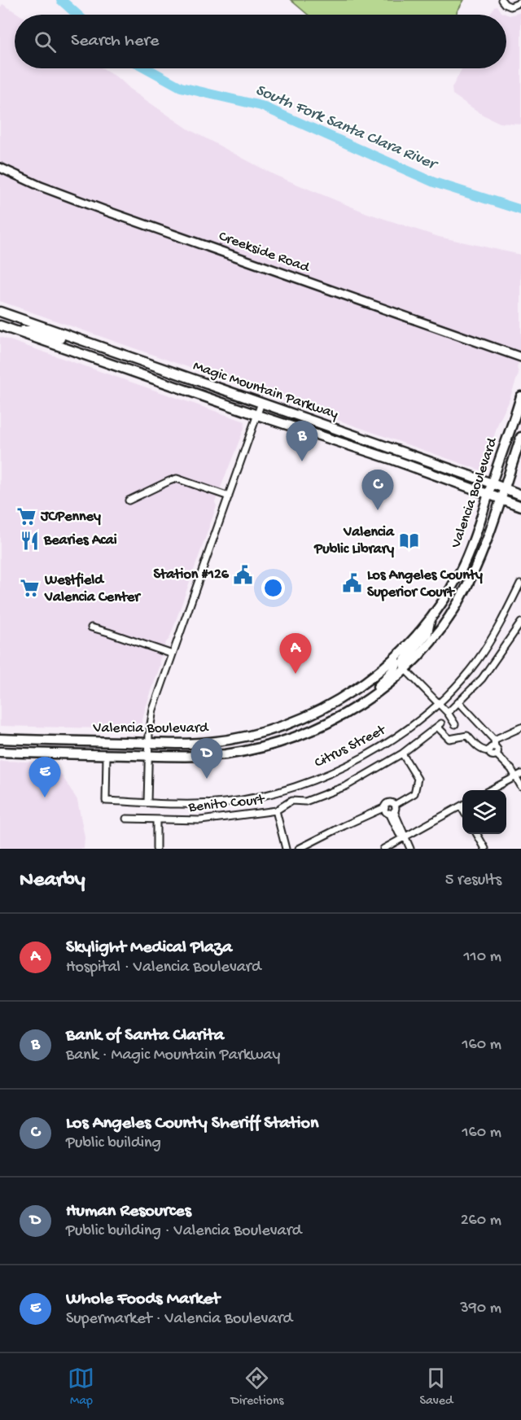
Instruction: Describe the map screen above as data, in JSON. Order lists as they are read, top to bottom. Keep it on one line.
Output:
{"streets":{"main road":["Magic Mountain Parkway","Valencia Boulevard"],"street":["Creekside Road","Citrus Street","Benito Court"]},"crossings":[["Magic Mountain Parkway","Valencia Boulevard"],["Valencia Boulevard","Citrus Street"]],"water":["South Fork Santa Clara River"],"places":{"supermarket":["JCPenney","Westfield Valencia Center"],"restaurant":["Bearies Acai"],"library":["Valencia Public Library"],"public building":["Station #126","Los Angeles County Superior Court"]},"page":{"search":"Search here","pins":["B","C","A","D","E"],"heading":["Nearby","5 results"],"list":[{"mark":"A","name":"Skylight Medical Plaza","note":"Hospital · Valencia Boulevard","value":"110 m"},{"mark":"B","name":"Bank of Santa Clarita","note":"Bank · Magic Mountain Parkway","value":"160 m"},{"mark":"C","name":"Los Angeles County Sheriff Station","note":"Public building","value":"160 m"},{"mark":"D","name":"Human Resources","note":"Public building · Valencia Boulevard","value":"260 m"},{"mark":"E","name":"Whole Foods Market","note":"Supermarket · Valencia Boulevard","value":"390 m"}],"nav":["Map","Directions","Saved"]}}
